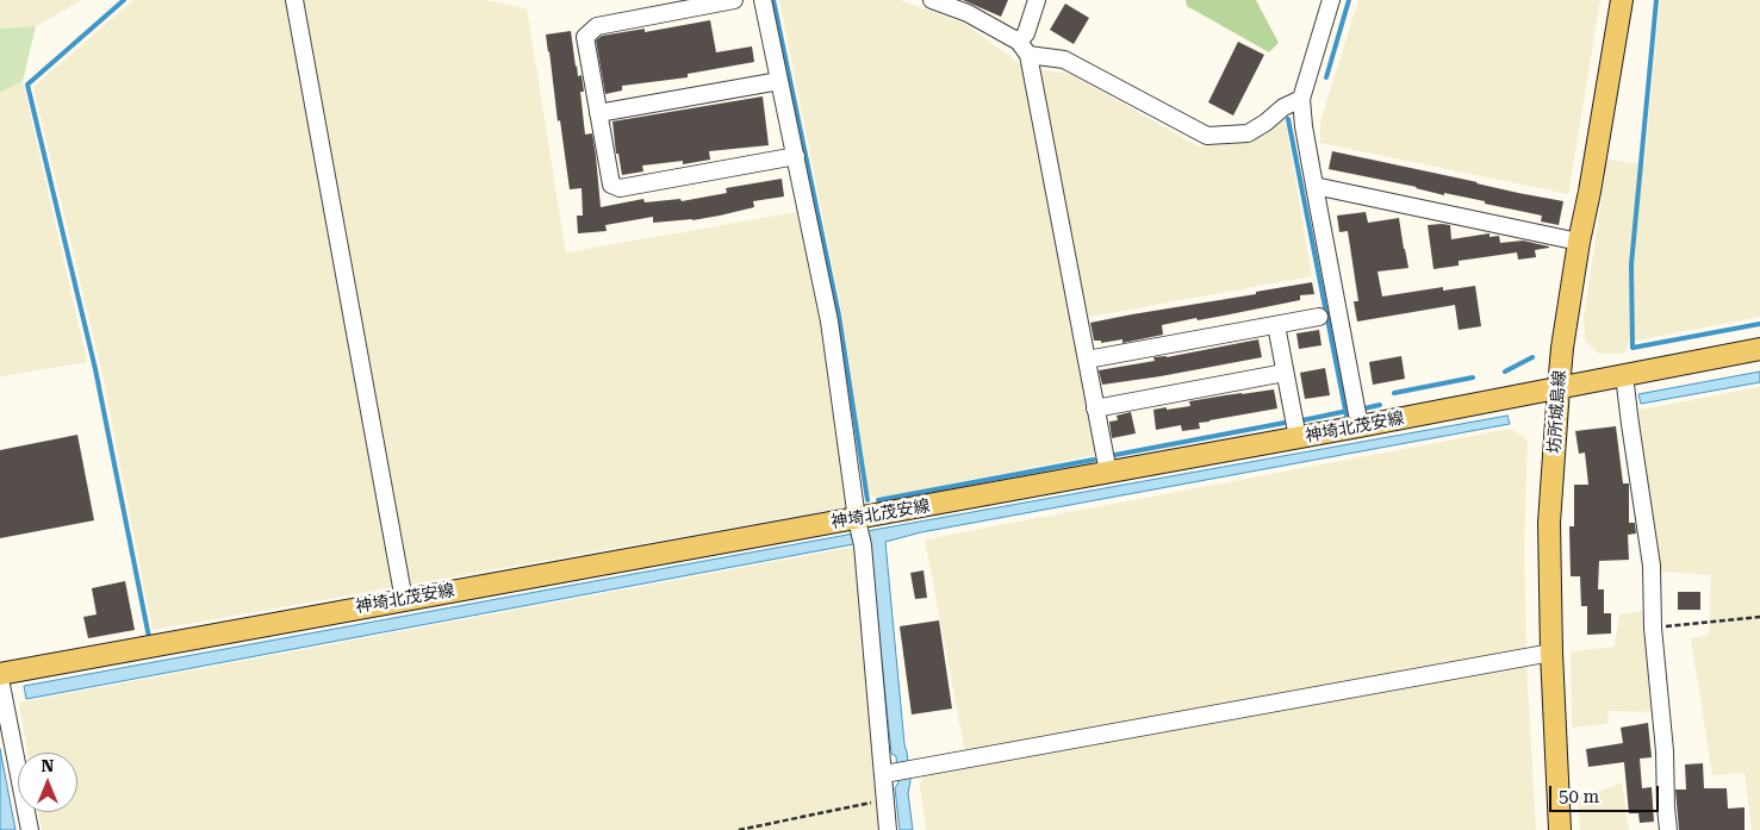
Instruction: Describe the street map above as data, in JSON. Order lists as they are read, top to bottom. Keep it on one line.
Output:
{"streets":{"main road":["坊所城島線","神埼北茂安線"]},"crossings":[["坊所城島線","神埼北茂安線"]],"scale_bar":"50 m","north":"top"}
